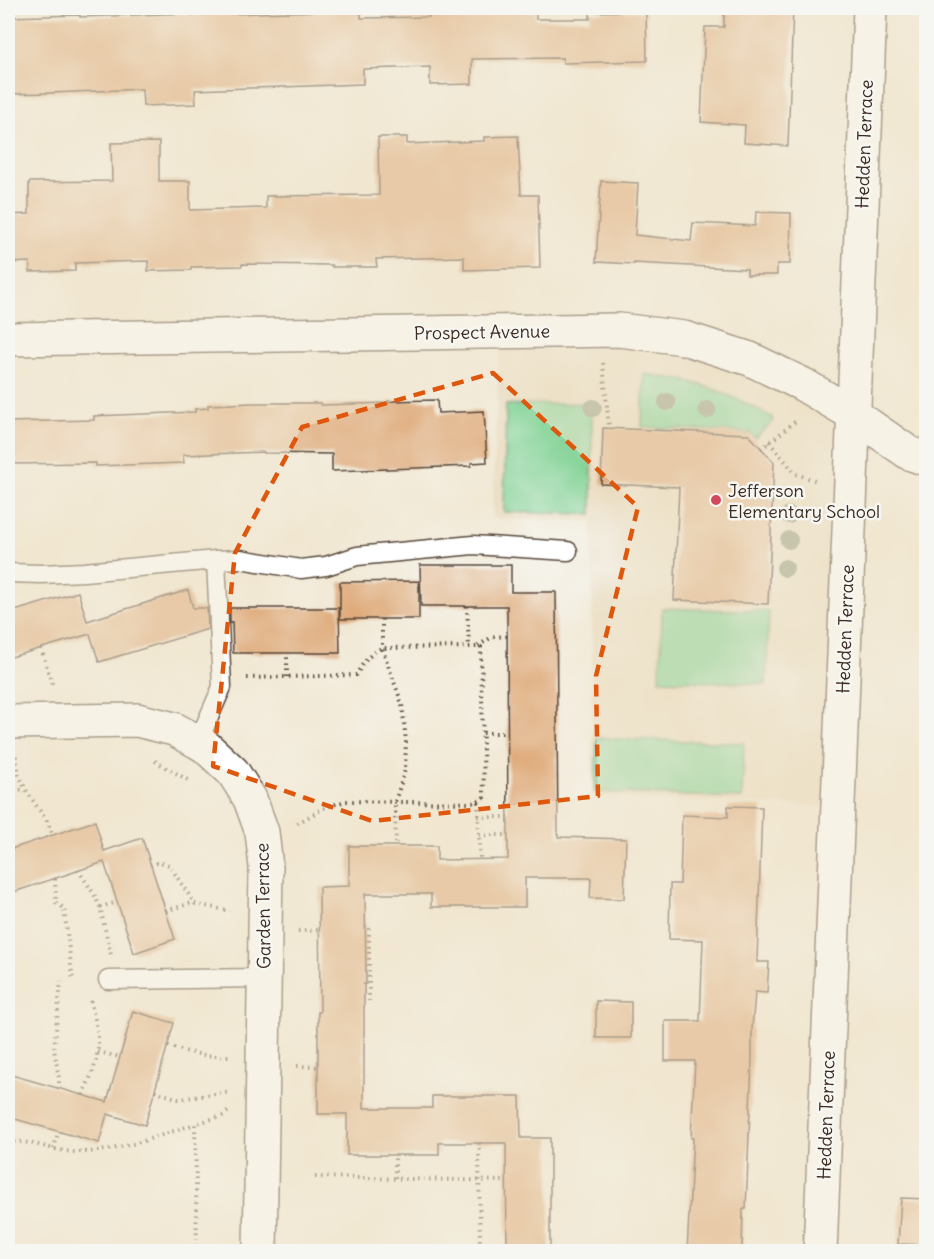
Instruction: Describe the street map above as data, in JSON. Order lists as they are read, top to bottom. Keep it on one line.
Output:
{"streets":{"street":["Hedden Terrace","Prospect Avenue","Garden Terrace"]},"crossings":[["Hedden Terrace","Prospect Avenue"]],"places":["Jefferson Elementary School"]}
